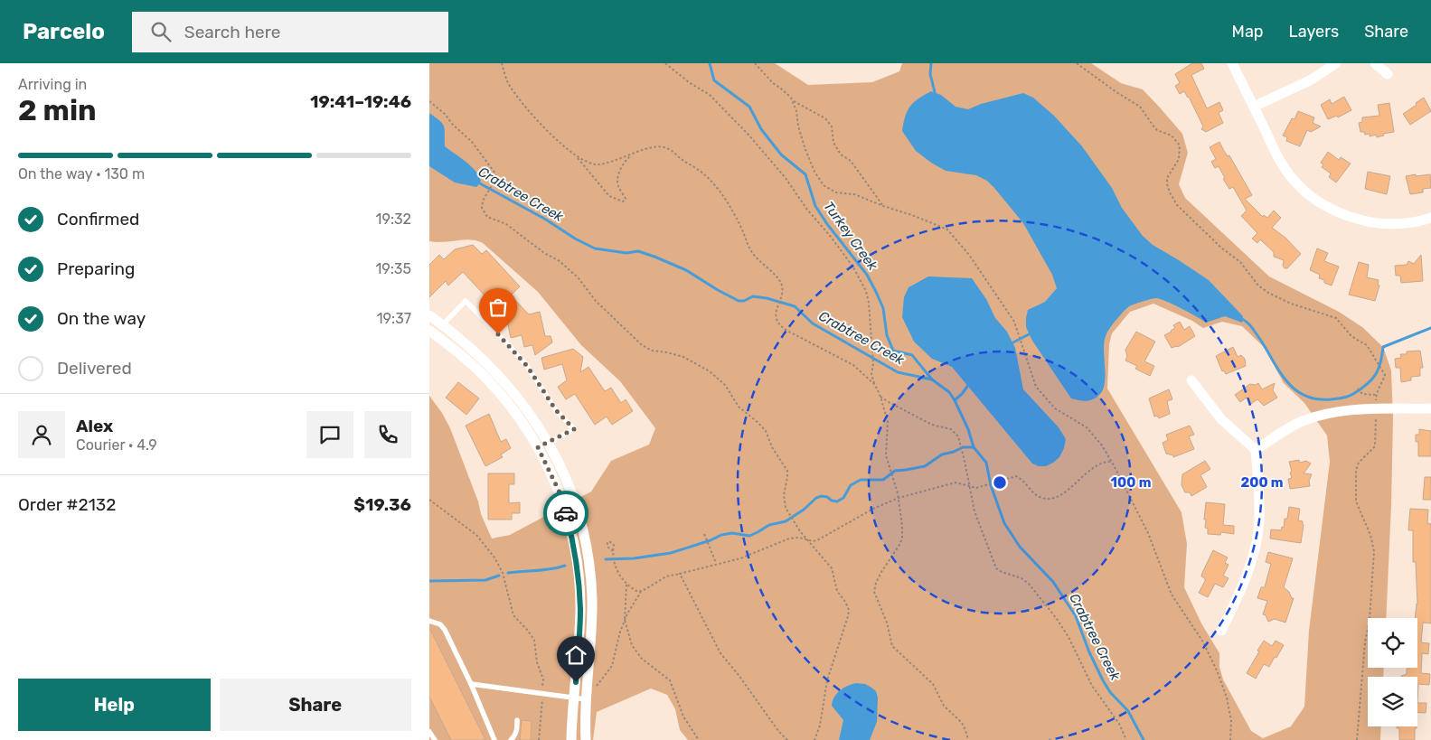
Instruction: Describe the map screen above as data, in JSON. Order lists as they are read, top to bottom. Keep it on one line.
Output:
{"water":["Crabtree Creek","Turkey Creek"],"page":{"header":"Parcelo","search":"Search here","nav":["Map","Layers","Share"],"heading":["2 min","Arriving in","19:41–19:46"],"panel":["Alex","Courier · 4.9","Order #2132","$19.36"],"bar":"On the way · 130 m","list":[["Confirmed","19:32"],["Preparing","19:35"],["On the way","19:37"],"Delivered"],"buttons":["Help","Share"]},"rings":["100 m","200 m"]}
